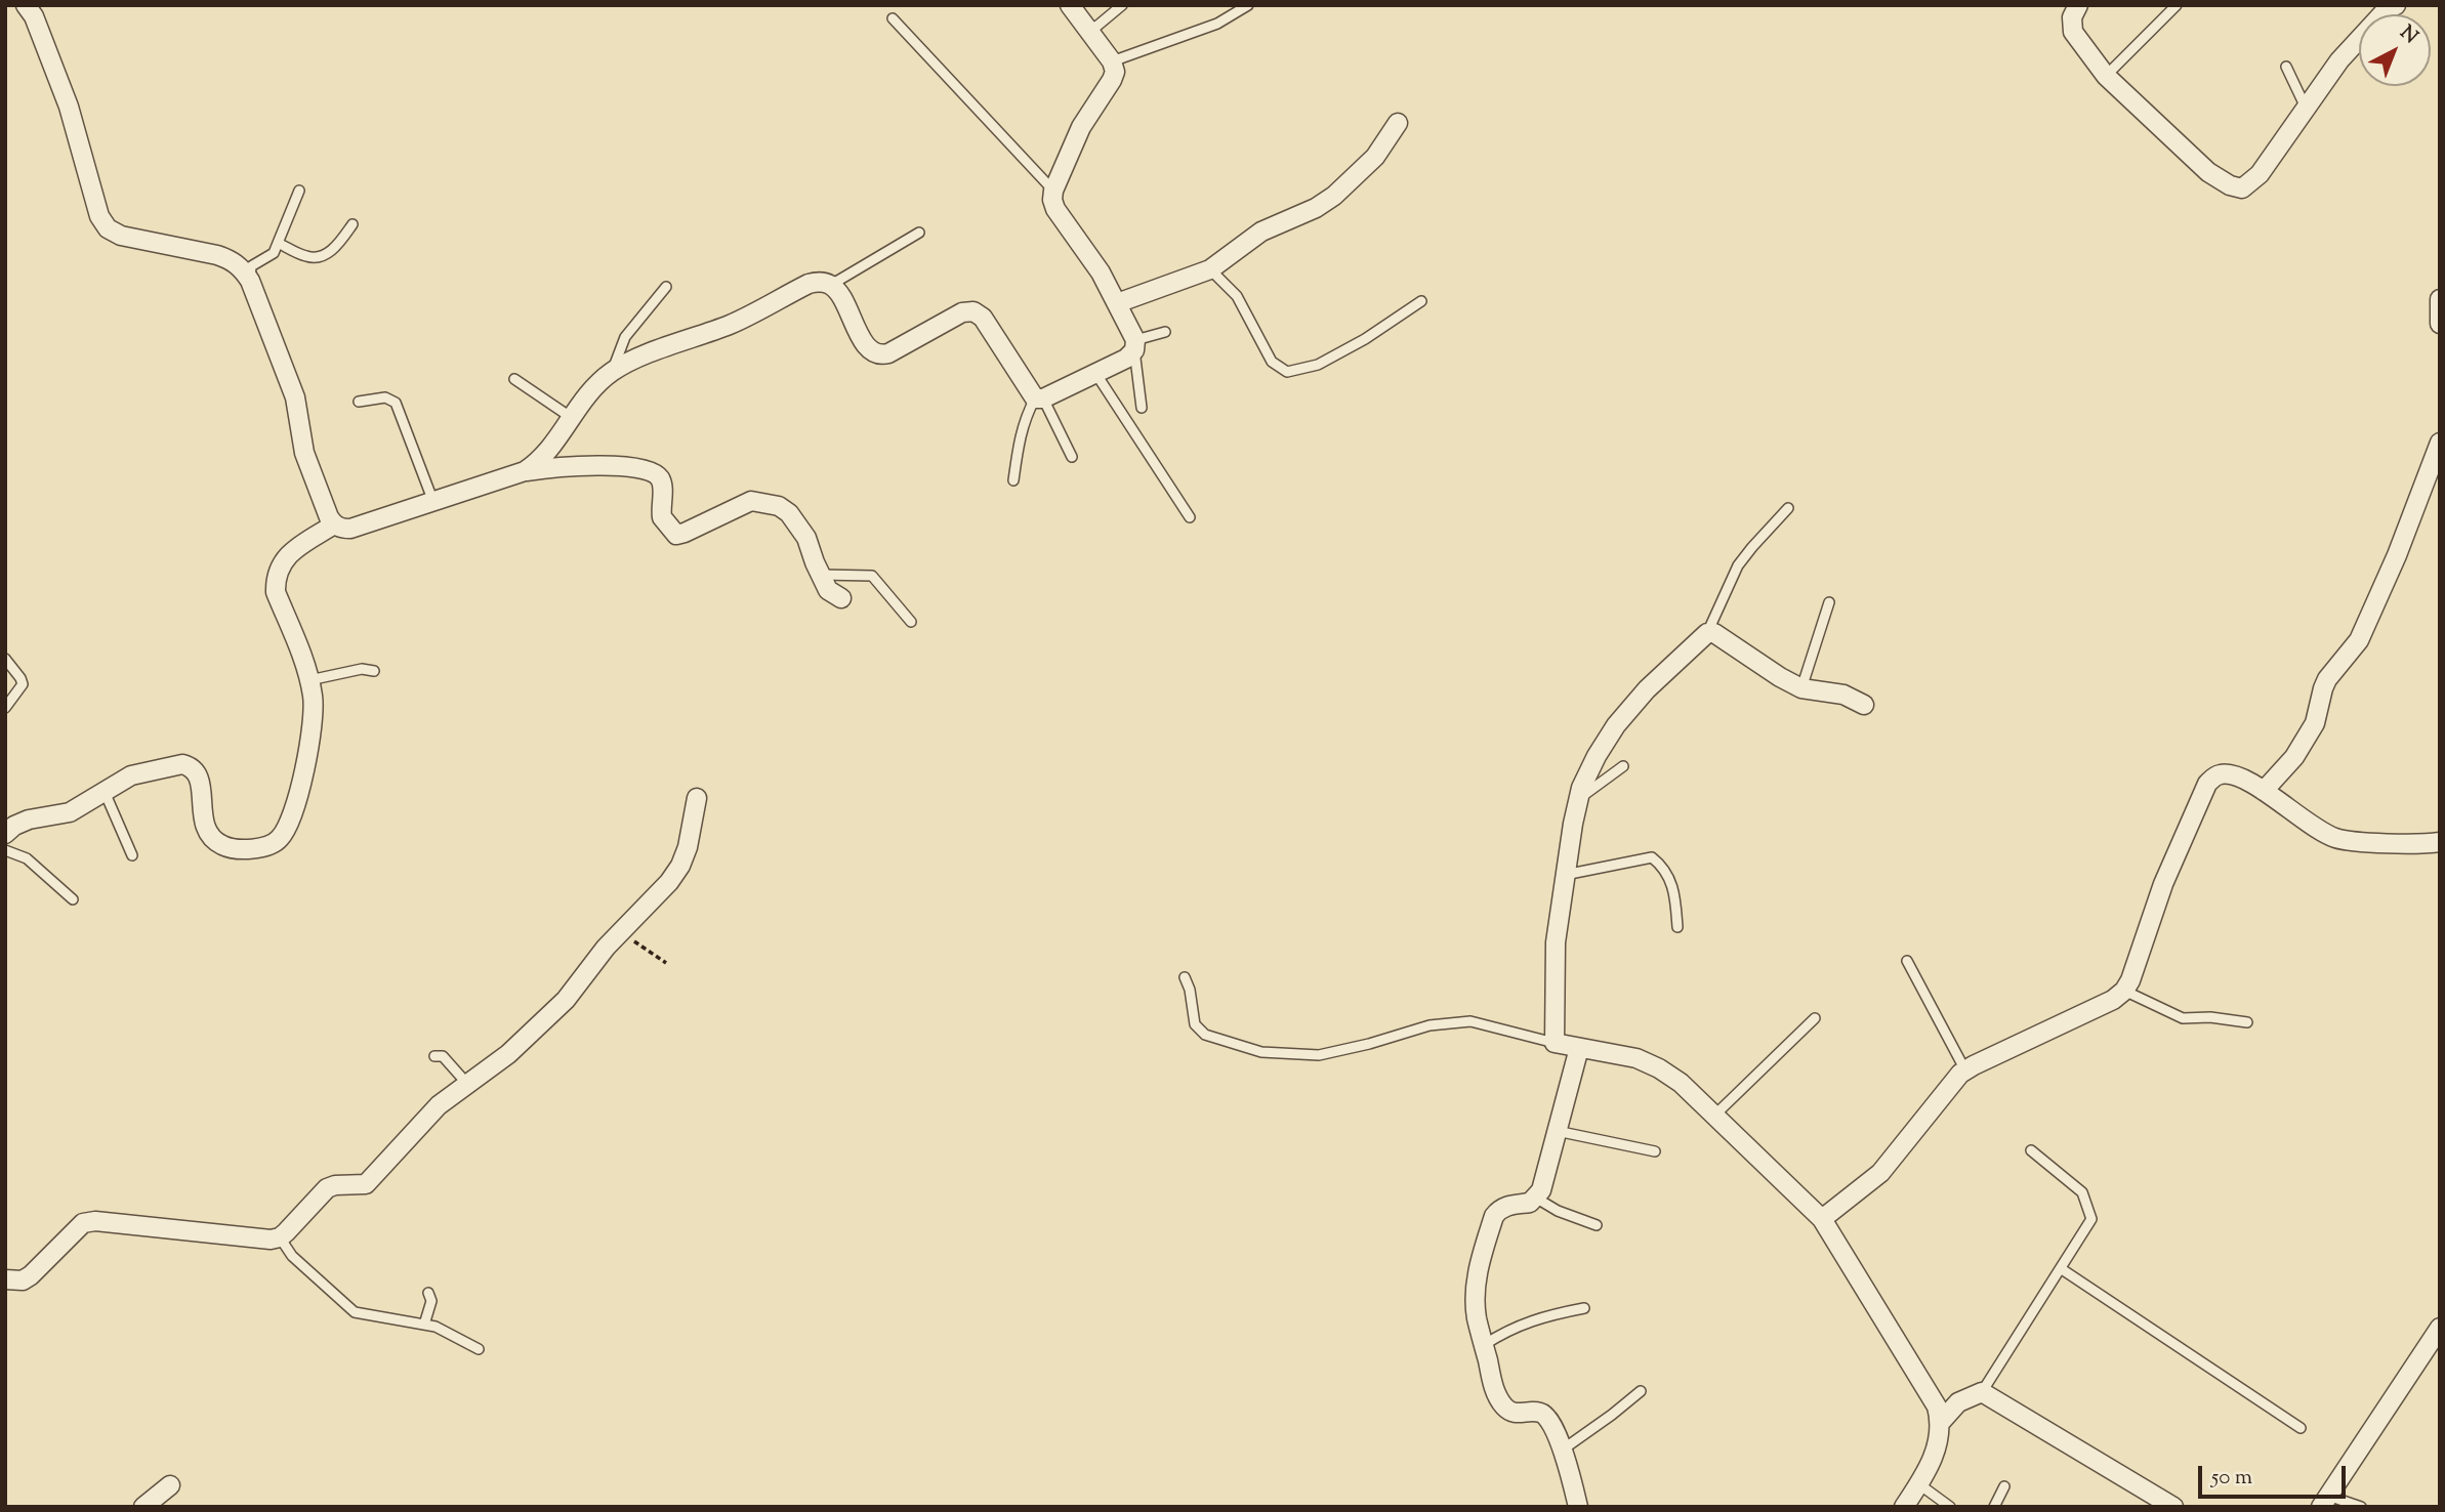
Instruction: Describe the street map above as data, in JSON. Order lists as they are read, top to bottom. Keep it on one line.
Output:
{"scale_bar":"50 m","north":"top right"}
